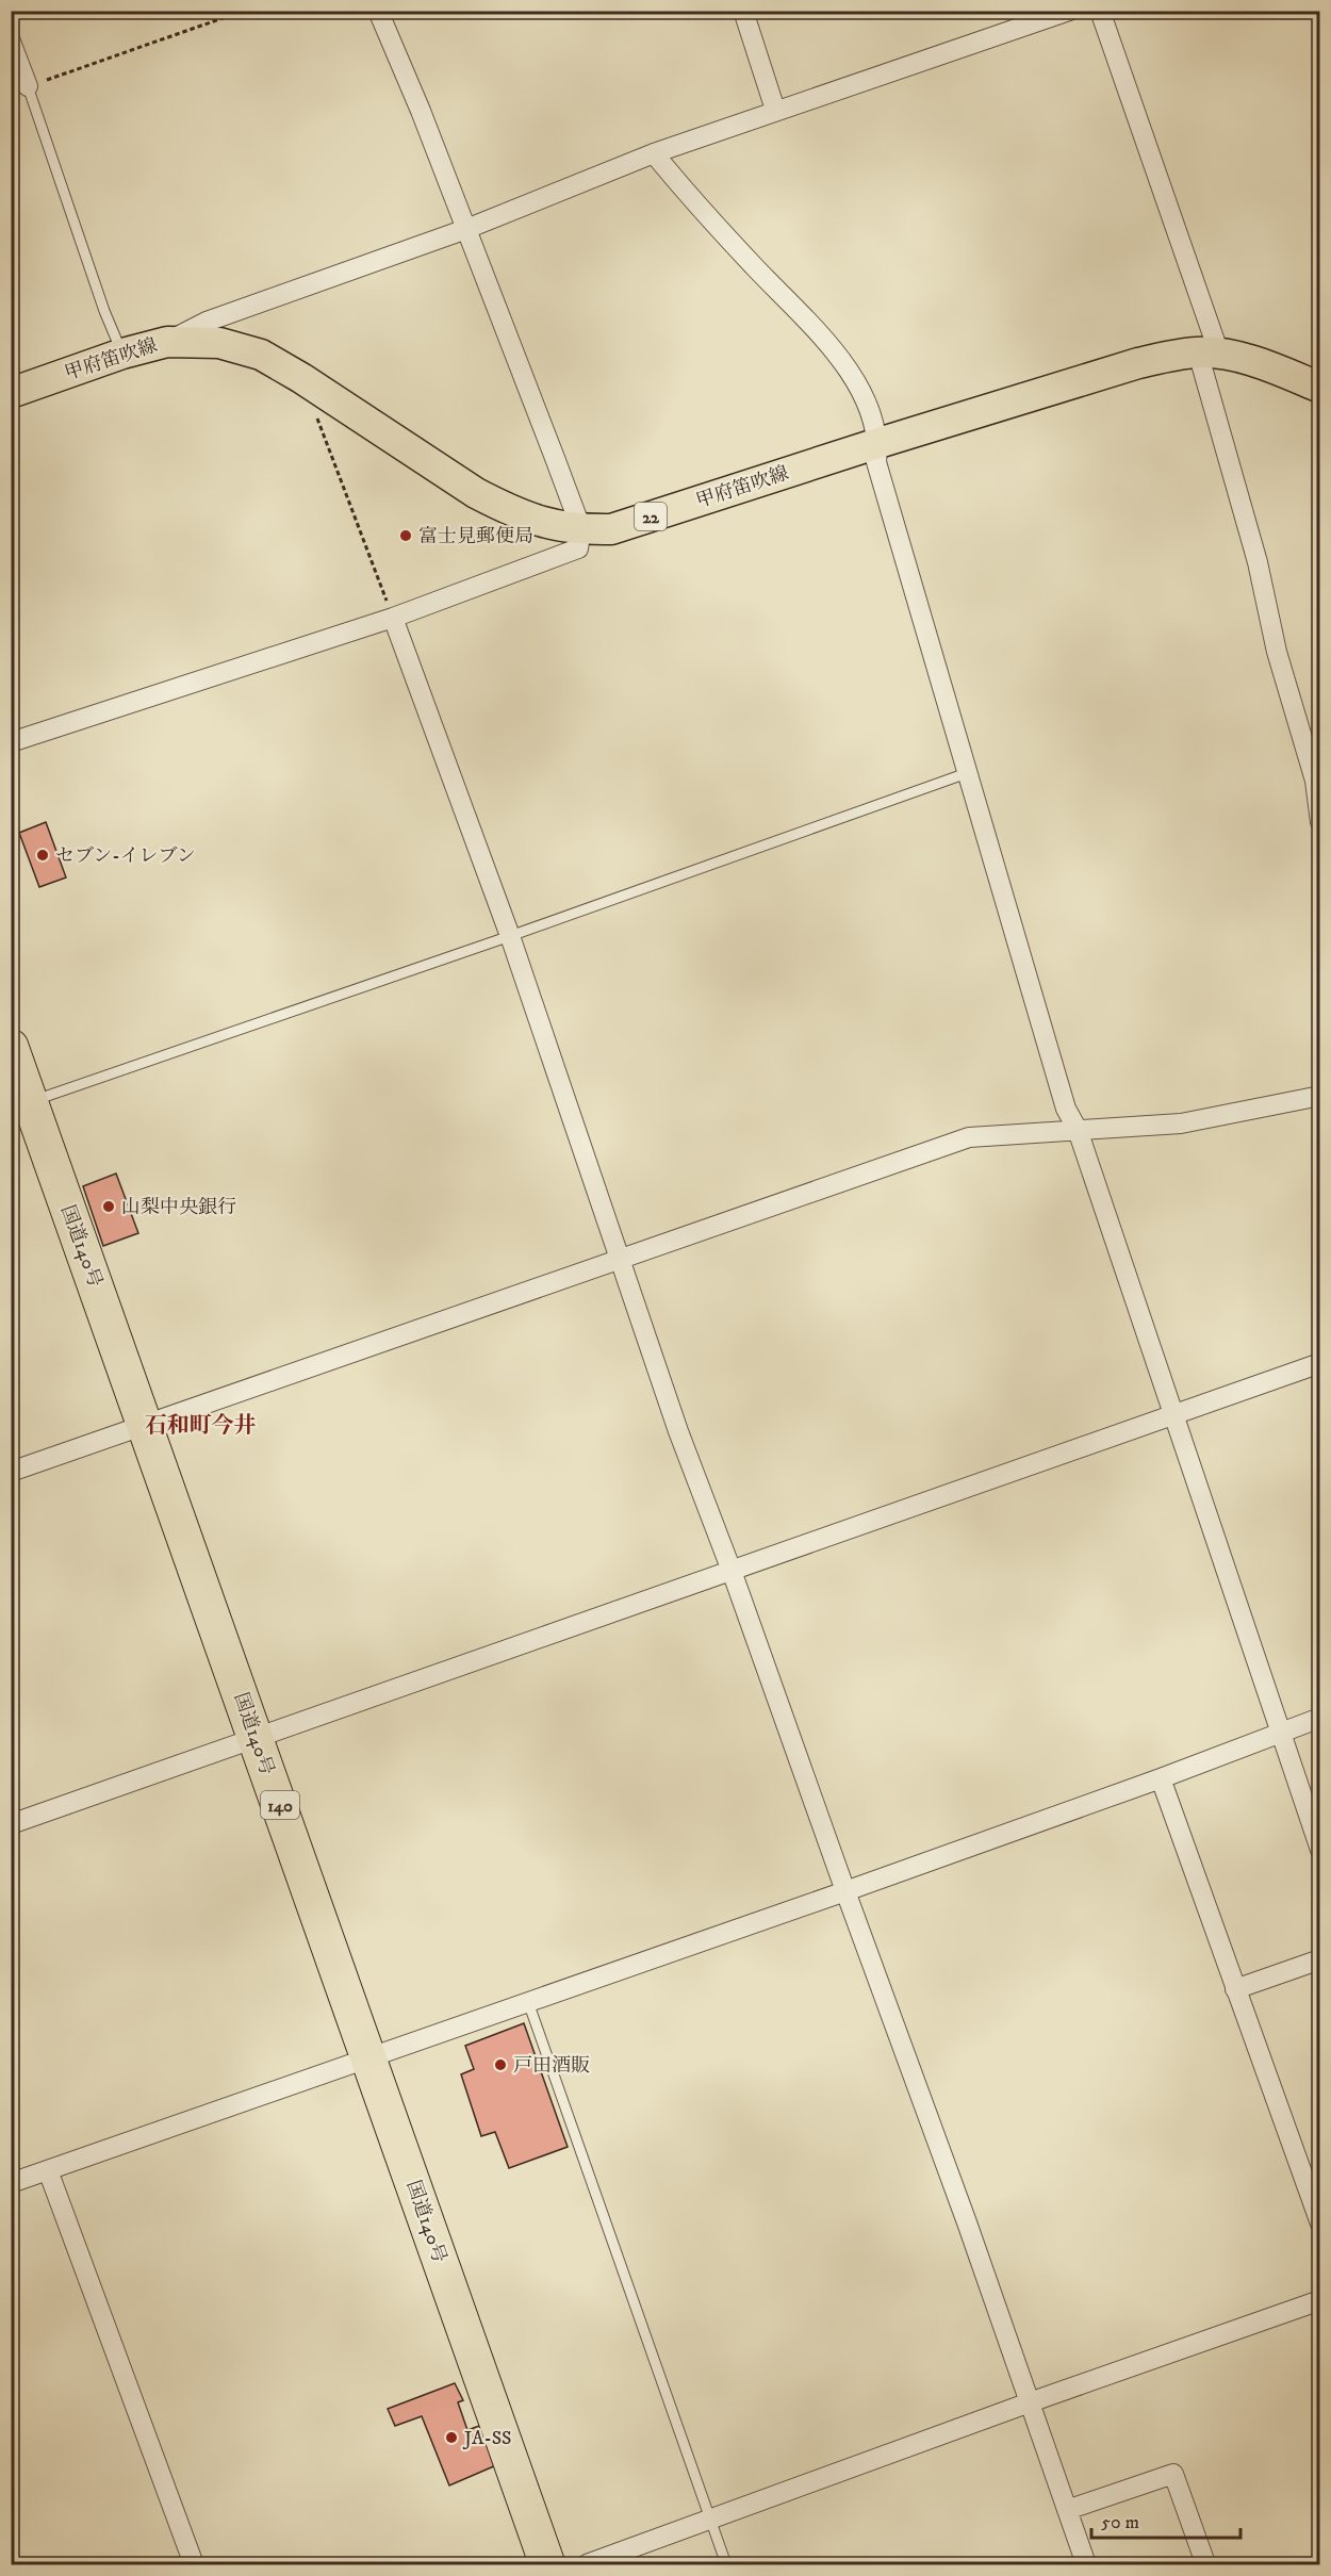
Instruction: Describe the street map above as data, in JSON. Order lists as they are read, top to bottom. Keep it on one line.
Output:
{"streets":{"highway":["国道140号","140"],"main road":["甲府笛吹線","22"]},"districts":["石和町今井"],"places":["富士見郵便局","セブン-イレブン","山梨中央銀行","戸田酒販","JA-SS"],"scale_bar":"50 m"}
